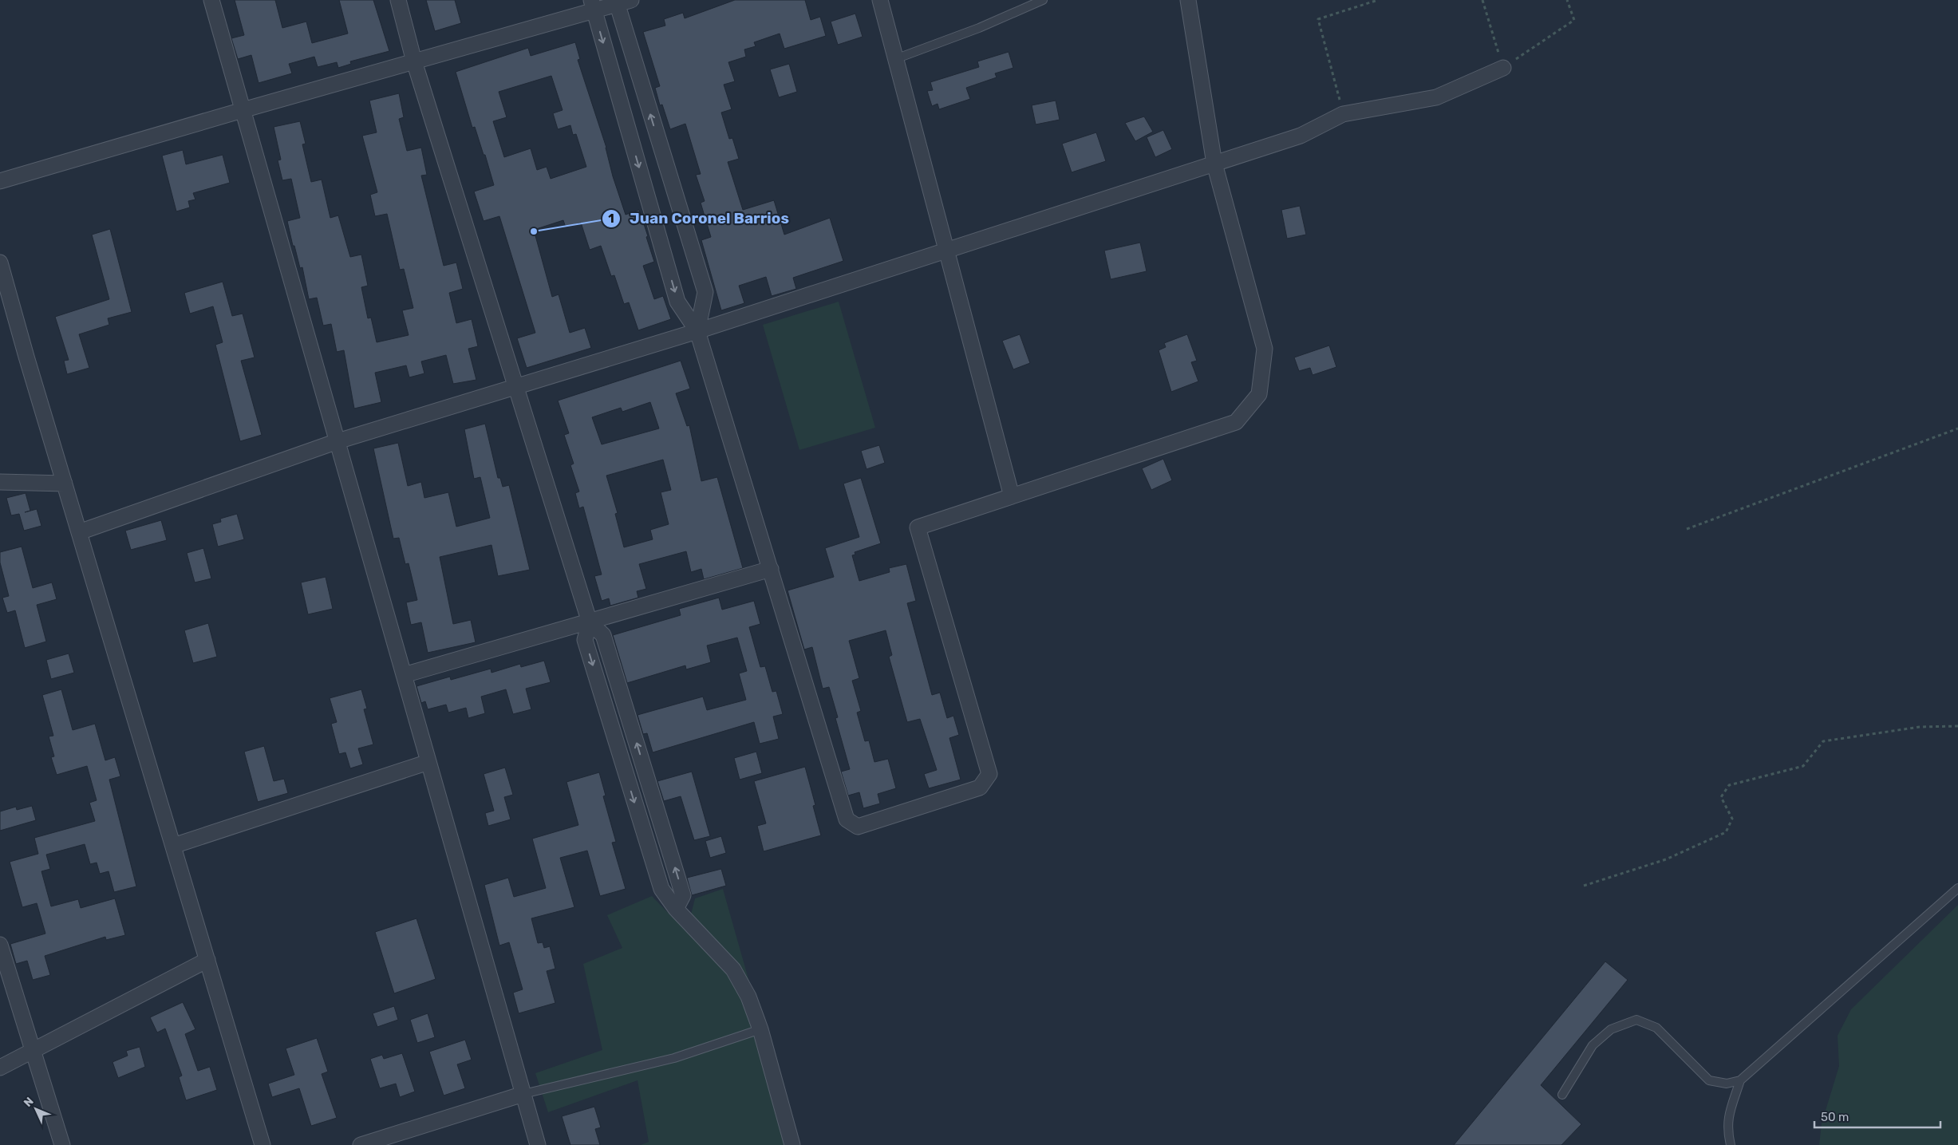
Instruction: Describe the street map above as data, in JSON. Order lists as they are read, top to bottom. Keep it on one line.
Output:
{"places":["Juan Coronel Barrios"],"scale_bar":"50 m","north":"top left"}
